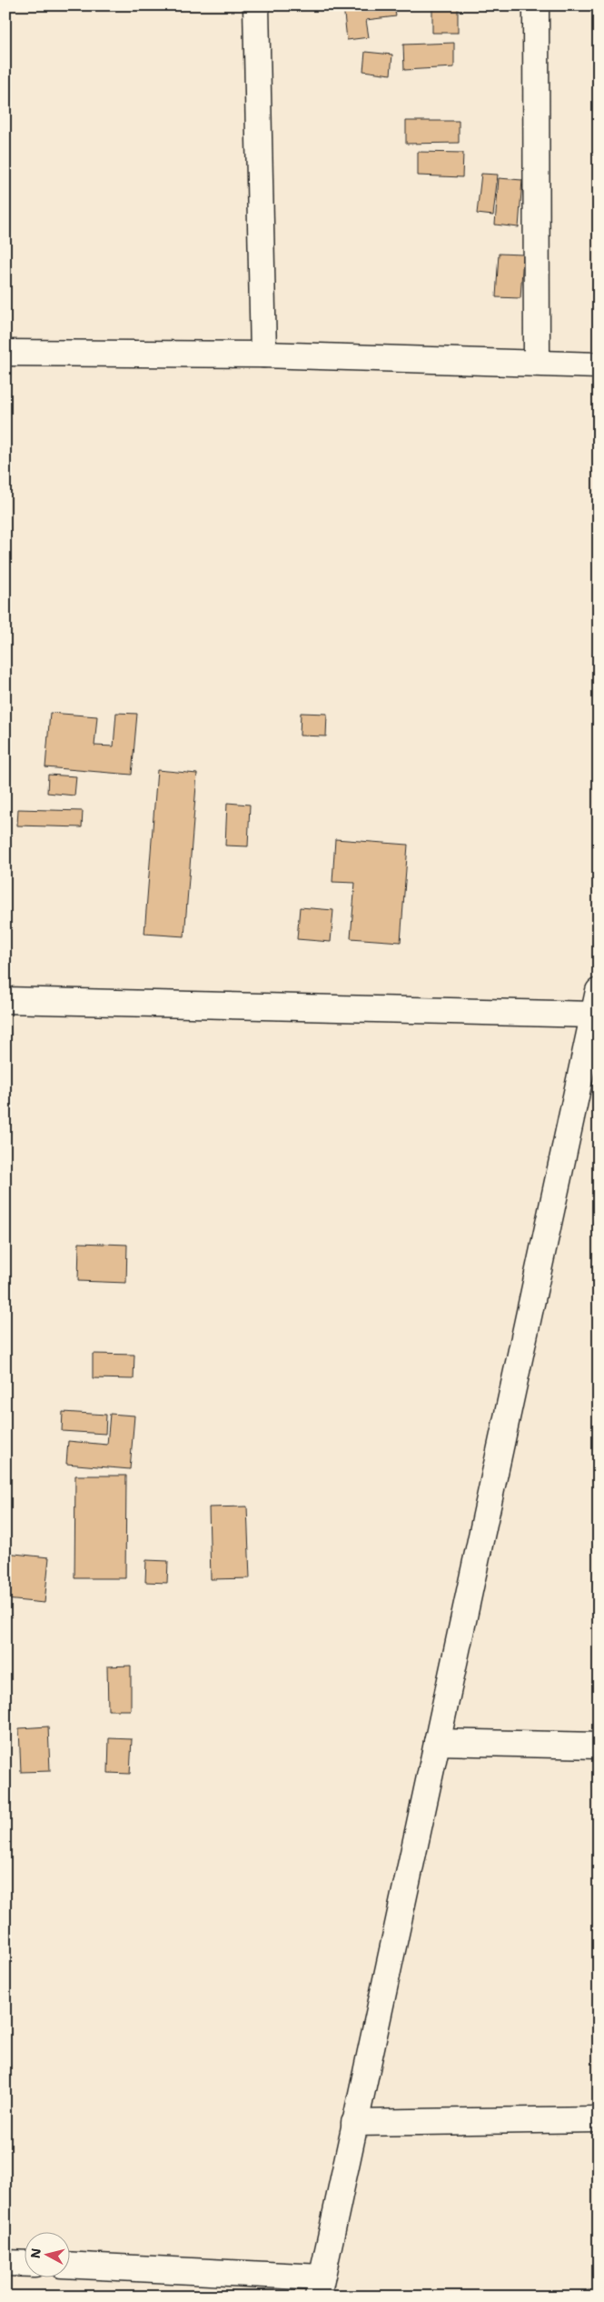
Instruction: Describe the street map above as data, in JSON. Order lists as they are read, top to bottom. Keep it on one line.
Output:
{"north":"left"}
